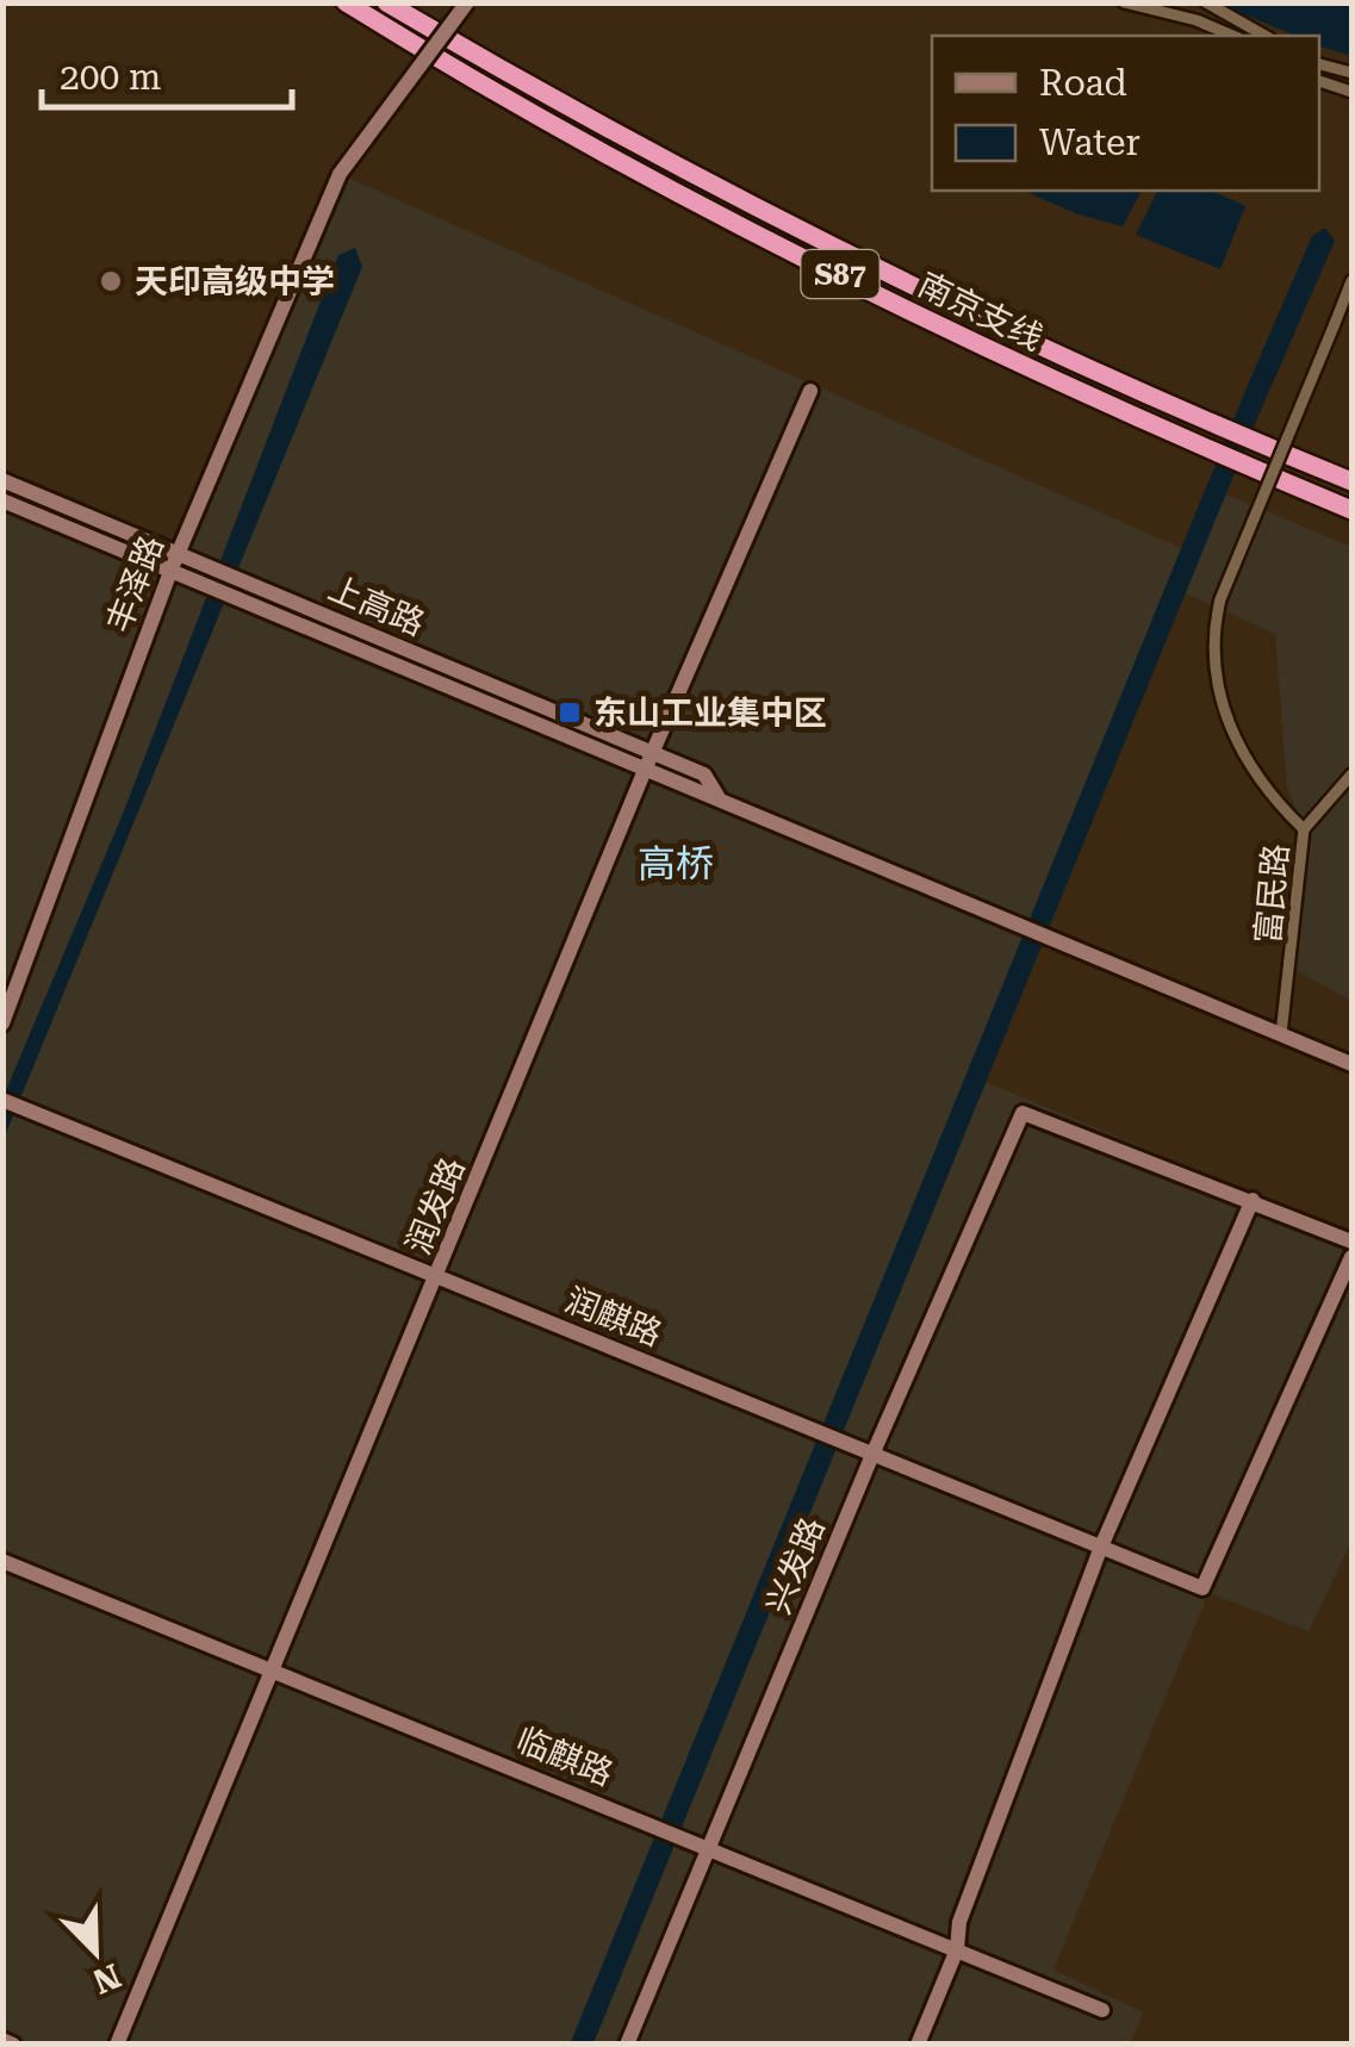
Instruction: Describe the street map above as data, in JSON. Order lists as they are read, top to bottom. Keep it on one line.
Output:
{"streets":{"highway":["S87","南京支线"],"street":["丰泽路","上高路","富民路","润发路","润麒路","兴发路","临麒路"]},"crossings":[["丰泽路","上高路"],["上高路","富民路"],["上高路","润发路"],["润发路","润麒路"],["润发路","临麒路"],["润麒路","兴发路"],["兴发路","临麒路"]],"districts":["高桥"],"places":{"other":["天印高级中学"],"transit":["东山工业集中区"]},"legend":["Road","Water"],"scale_bar":"200 m","north":"bottom right"}
